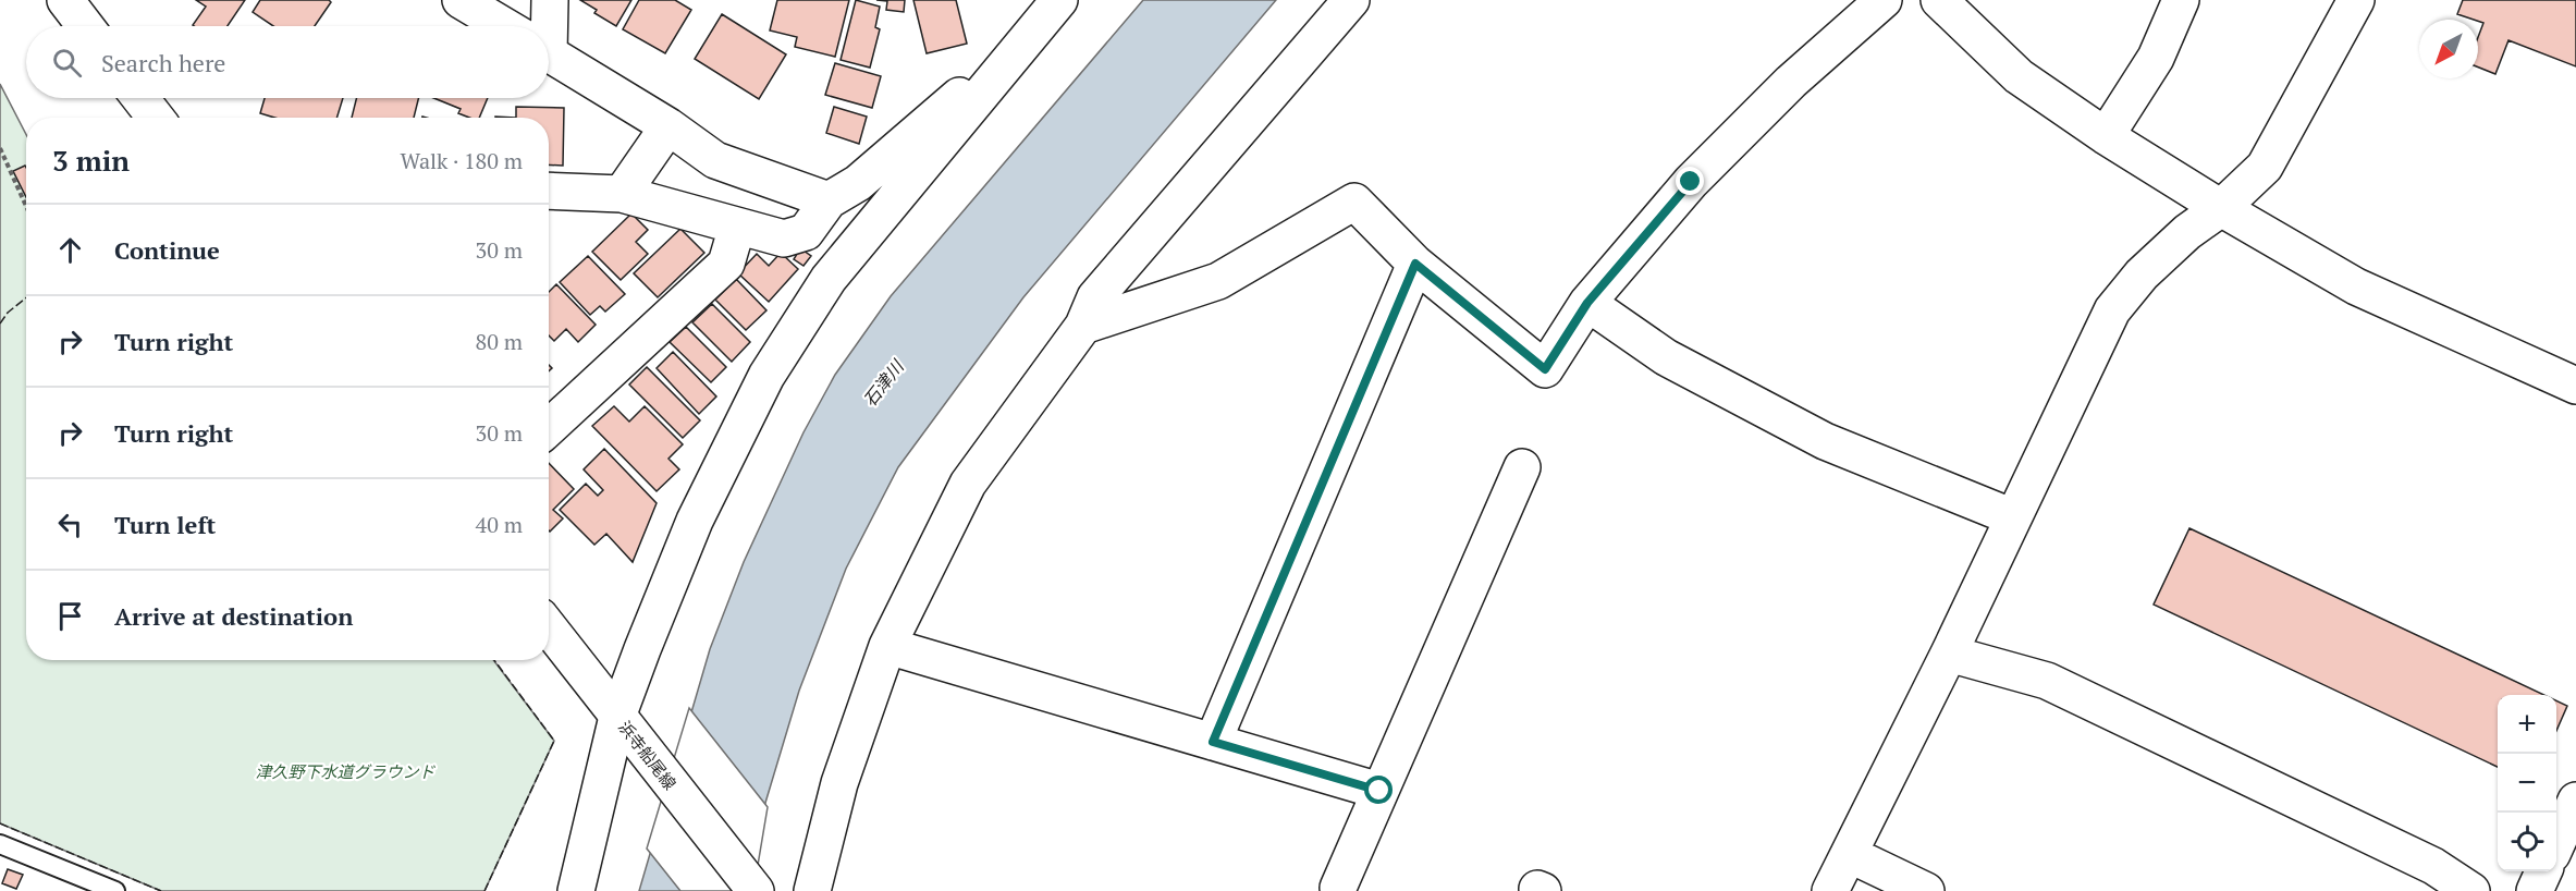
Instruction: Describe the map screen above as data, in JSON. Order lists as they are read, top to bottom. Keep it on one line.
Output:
{"streets":{"street":["浜寺船尾線"]},"water":["石津川"],"parks":["津久野下水道グラウンド"],"north":"bottom left","page":{"search":"Search here","heading":["3 min","Walk · 180 m"],"list":[["Continue","30 m"],["Turn right","80 m"],["Turn right","30 m"],["Turn left","40 m"],"Arrive at destination"],"map_buttons":["+","−"]}}
